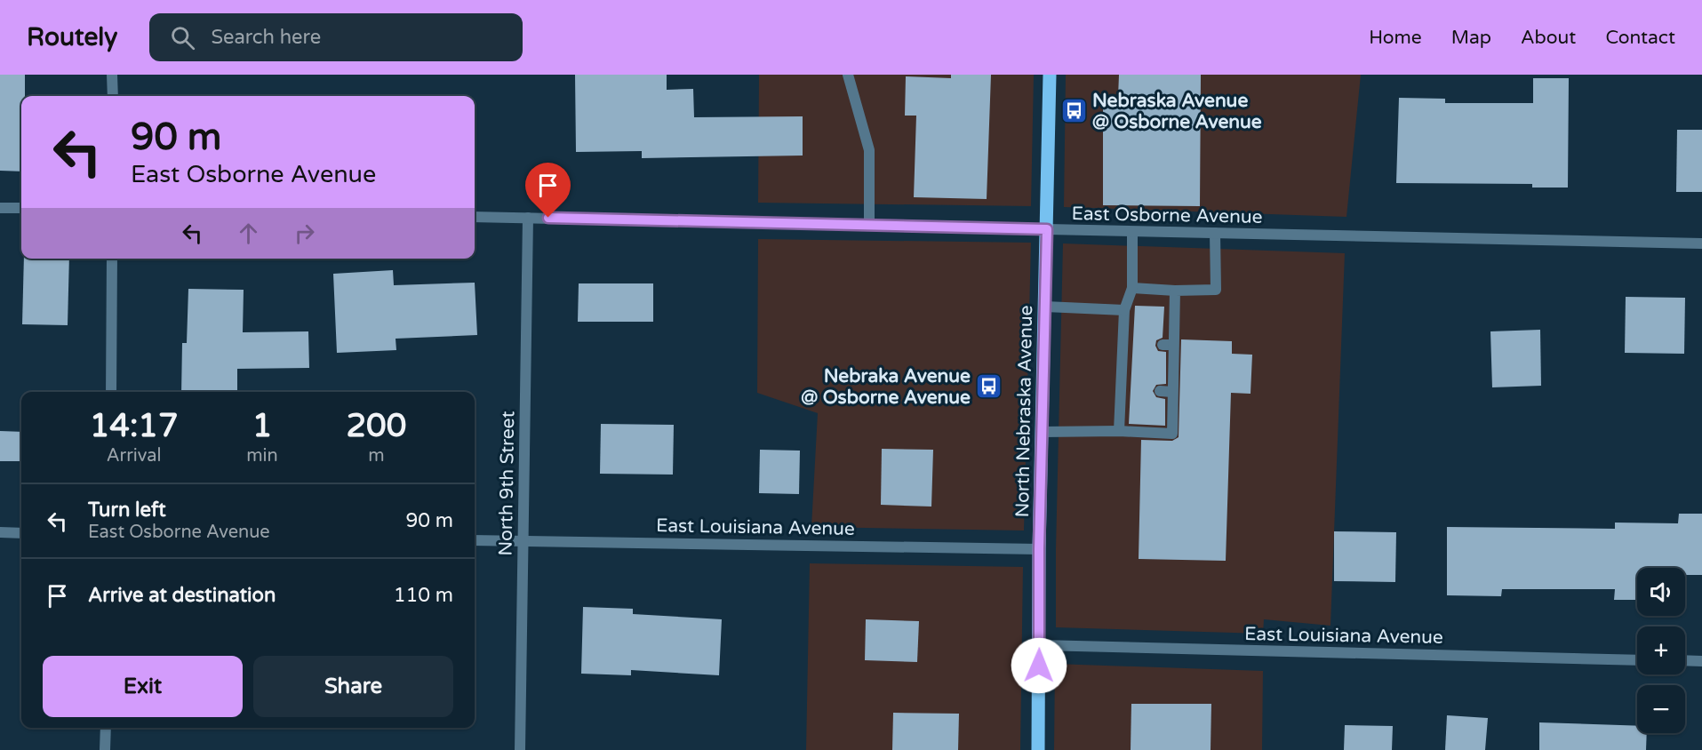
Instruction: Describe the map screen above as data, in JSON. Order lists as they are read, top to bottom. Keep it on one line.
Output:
{"streets":{"main road":["North Nebraska Avenue"],"street":["East Osborne Avenue","North 9th Street","East Louisiana Avenue"]},"crossings":[["East Osborne Avenue","North Nebraska Avenue"],["East Osborne Avenue","North 9th Street"],["North Nebraska Avenue","East Louisiana Avenue"],["North 9th Street","East Louisiana Avenue"]],"places":{"bus stop":["Nebraska Avenue @ Osborne Avenue","Nebraka Avenue @ Osborne Avenue"]},"page":{"header":"Routely","search":"Search here","nav":["Home","Map","About","Contact"],"turn":["90 m","East Osborne Avenue"],"eta":["14:17","Arrival","1","min","200","m"],"list":[{"name":"Turn left","note":"East Osborne Avenue","value":"90 m"},{"name":"Arrive at destination","value":"110 m"}],"map_buttons":["+","−"],"buttons":["Exit","Share"]}}
